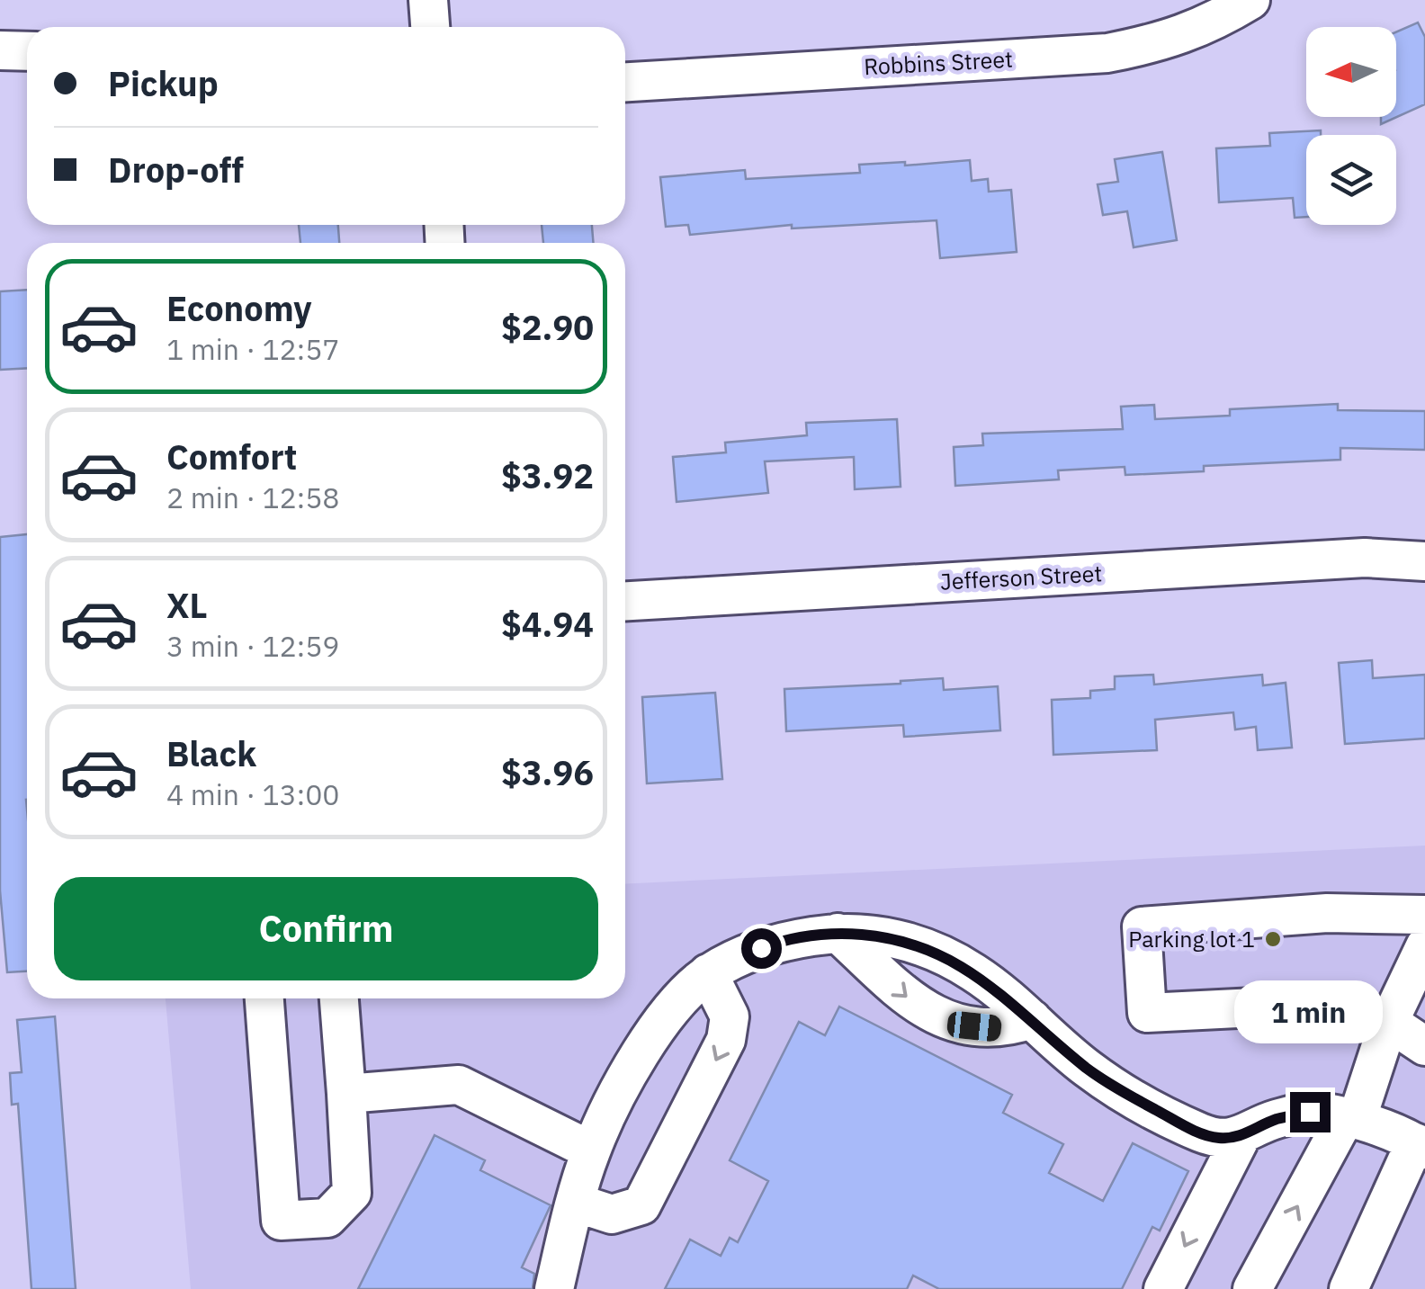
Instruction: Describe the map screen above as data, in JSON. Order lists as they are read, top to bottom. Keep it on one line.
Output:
{"streets":{"street":["Robbins Street","Jefferson Street"]},"places":["Parking lot 1"],"north":"left","page":{"banner":["Pickup","Drop-off"],"list":[{"name":"Economy","note":"1 min · 12:57","value":"$2.90"},{"name":"Comfort","note":"2 min · 12:58","value":"$3.92"},{"name":"XL","note":"3 min · 12:59","value":"$4.94"},{"name":"Black","note":"4 min · 13:00","value":"$3.96"}],"buttons":"Confirm","bubble":"1 min"}}
